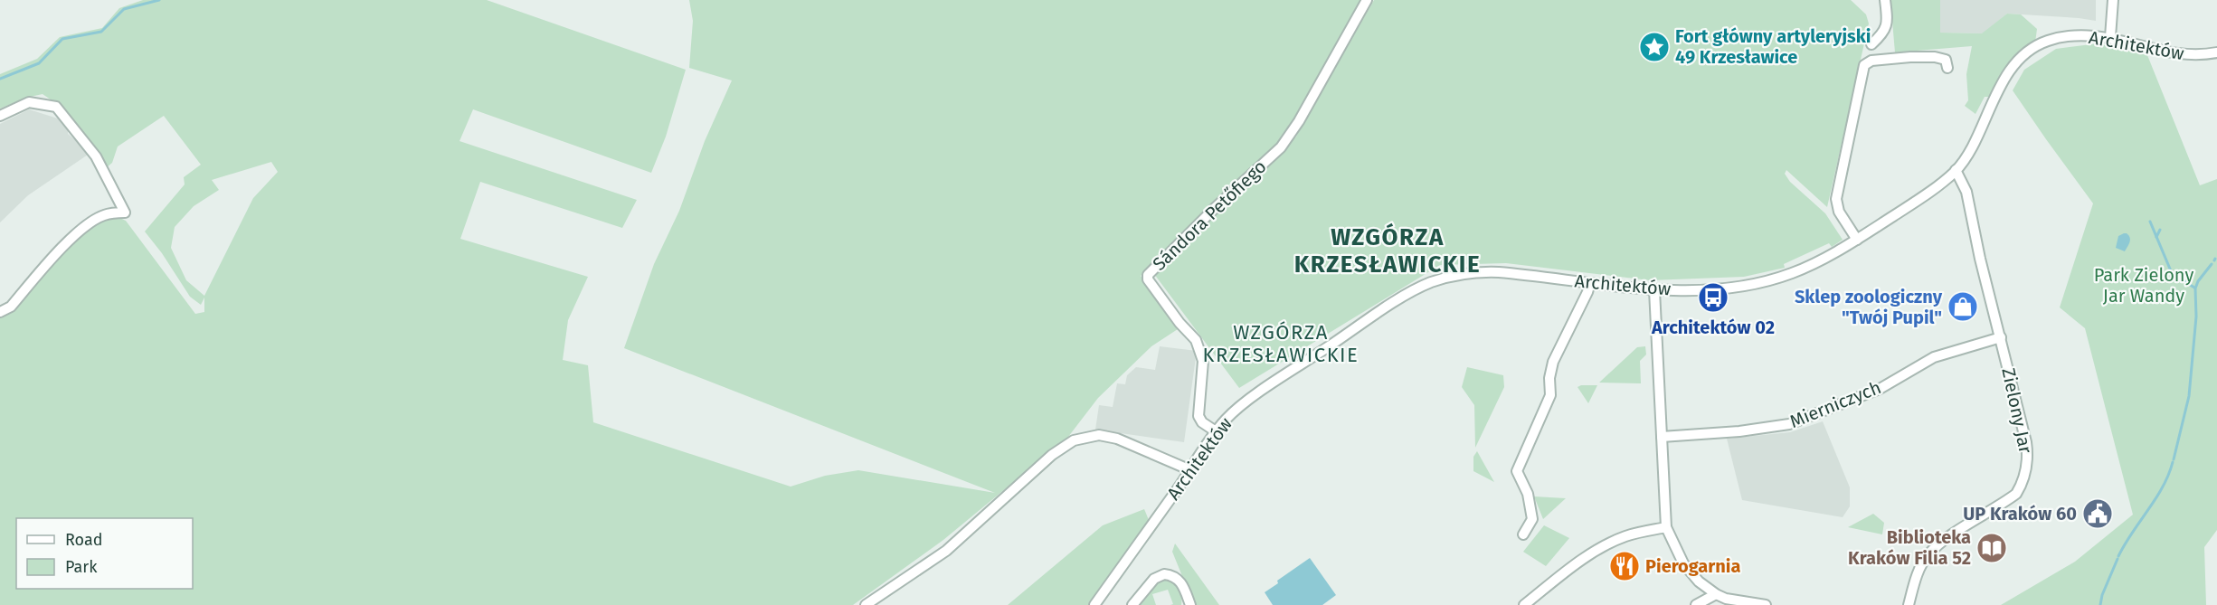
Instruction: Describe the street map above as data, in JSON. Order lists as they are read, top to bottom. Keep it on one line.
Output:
{"streets":{"street":["Architektów","Sándora Petőfiego","Mierniczych","Zielony Jar"]},"crossings":[["Architektów","Sándora Petőfiego"],["Architektów","Zielony Jar"],["Mierniczych","Zielony Jar"]],"districts":["WZGÓRZA KRZESŁAWICKIE","WZGÓRZA KRZESŁAWICKIE"],"parks":["Park Zielony Jar Wandy"],"places":{"place":["Fort główny artyleryjski 49 Krzesławice"],"bus stop":["Architektów 02"],"shop":["Sklep zoologiczny \"Twój Pupil\""],"public building":["UP Kraków 60"],"library":["Biblioteka Kraków Filia 52"],"restaurant":["Pierogarnia"]},"legend":["Road","Park"]}
